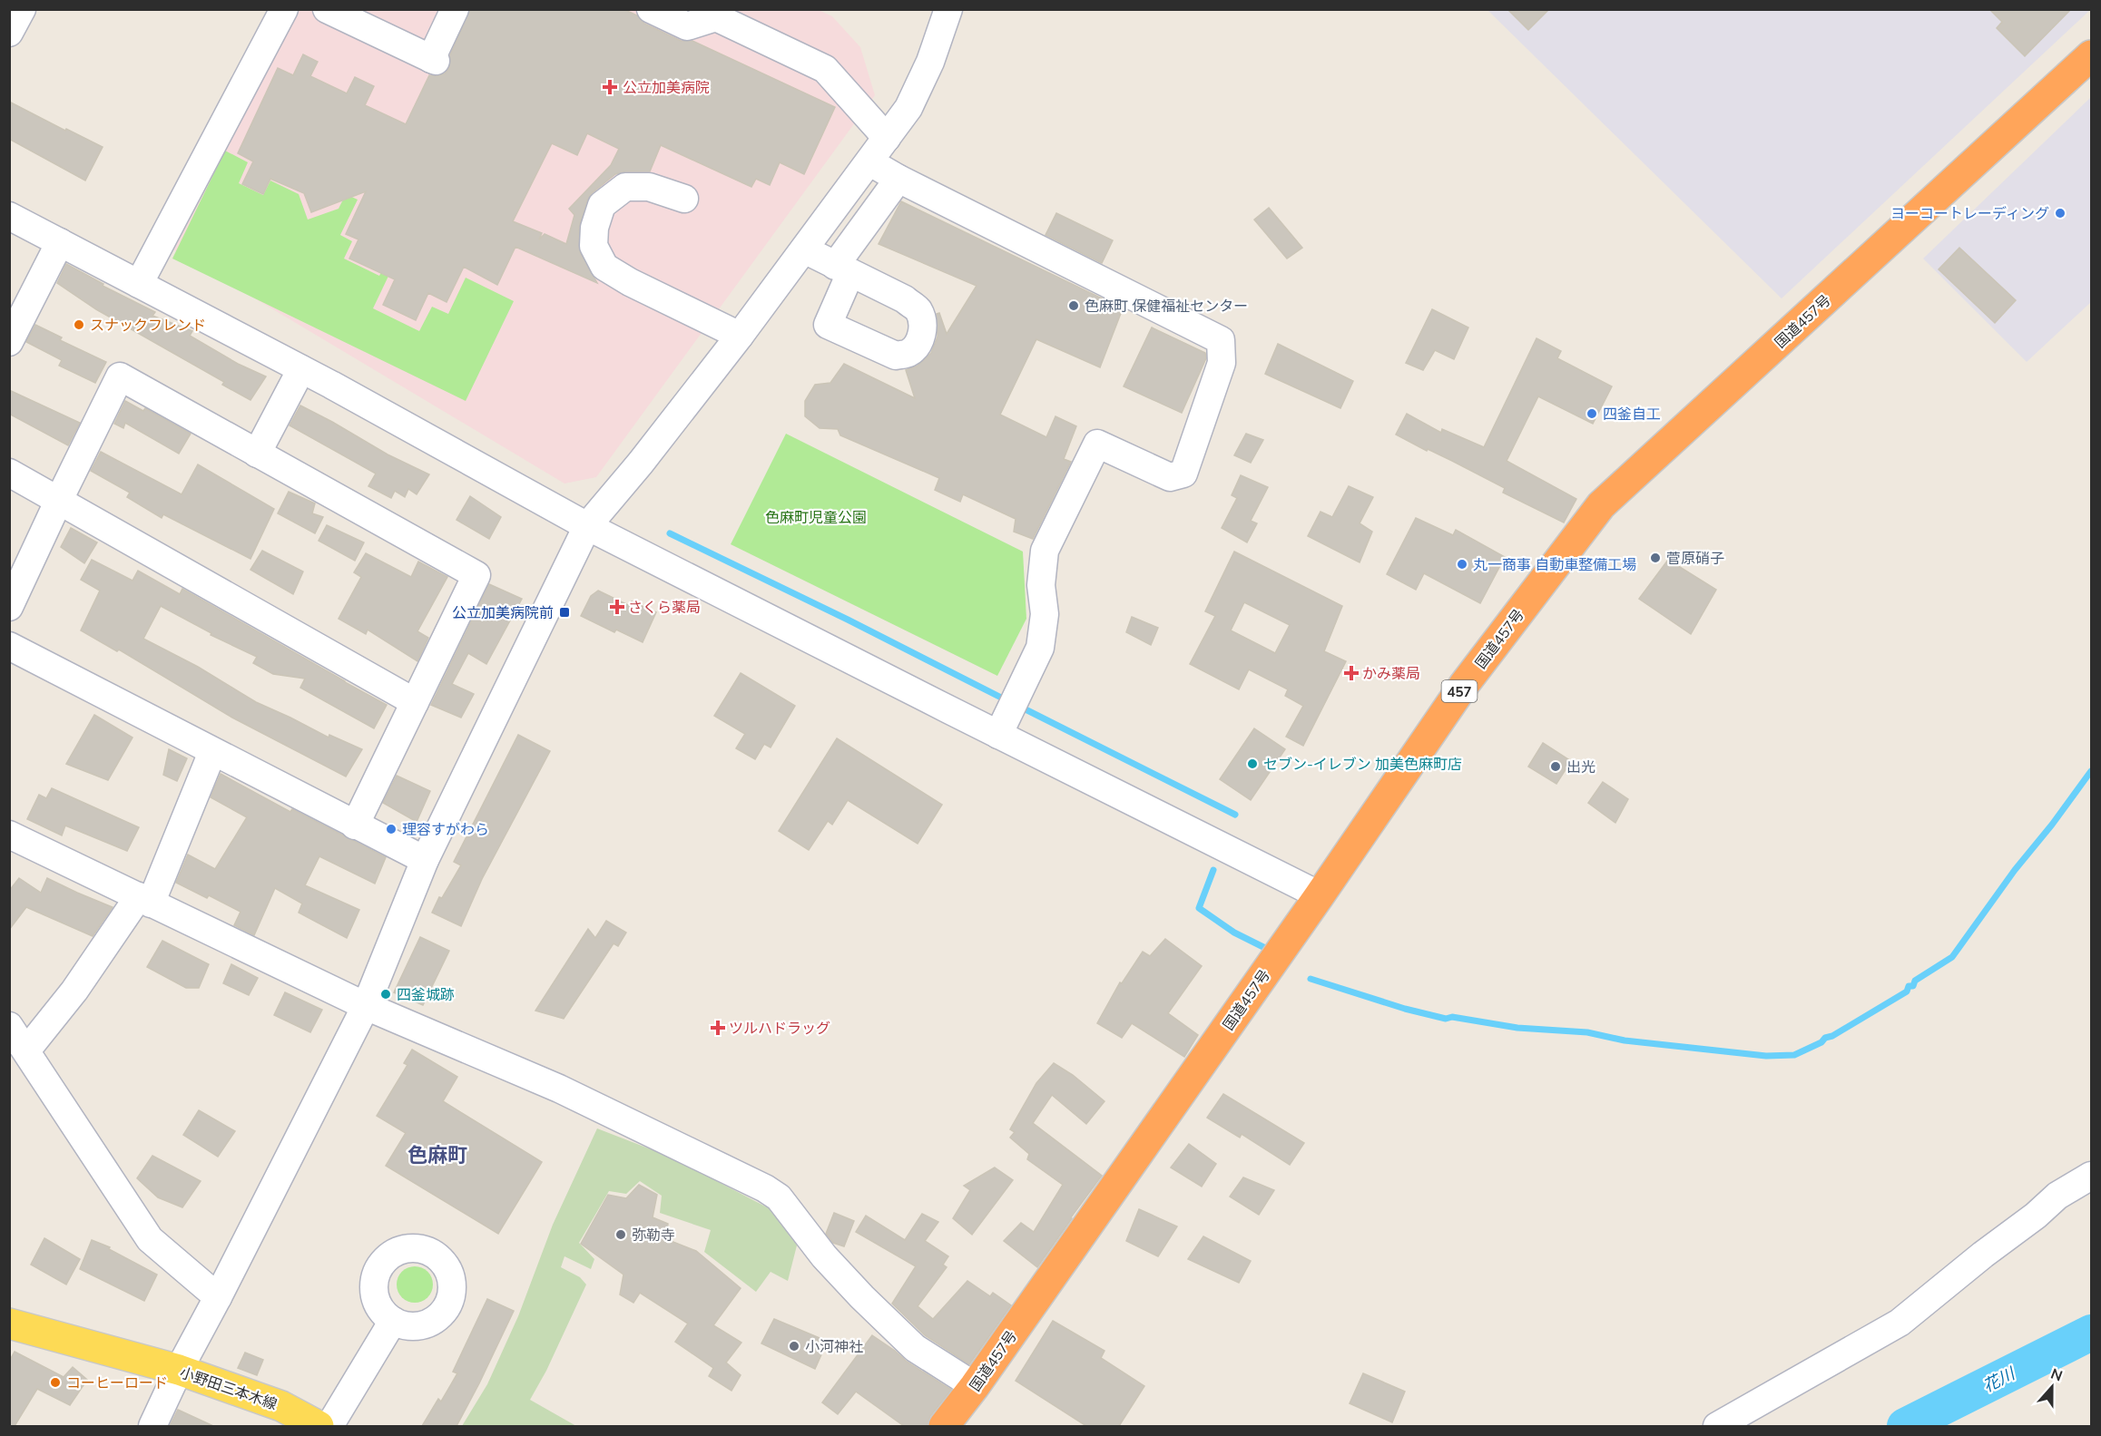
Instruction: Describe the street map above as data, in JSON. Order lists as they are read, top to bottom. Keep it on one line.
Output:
{"streets":{"highway":["国道457号","457"],"main road":["小野田三本木線"]},"districts":["色麻町"],"water":["花川"],"parks":["色麻町児童公園"],"places":{"health":["公立加美病院","さくら薬局","かみ薬局","ツルハドラッグ"],"other":["ヨーコートレーディング","色麻町 保健福祉センター","スナックフレンド","四釜自工","菅原硝子","丸一商事 自動車整備工場","セブン-イレブン 加美色麻町店","出光","理容すがわら","四釜城跡","弥勒寺","小河神社","コーヒーロード"],"transit":["公立加美病院前"]},"north":"top"}
